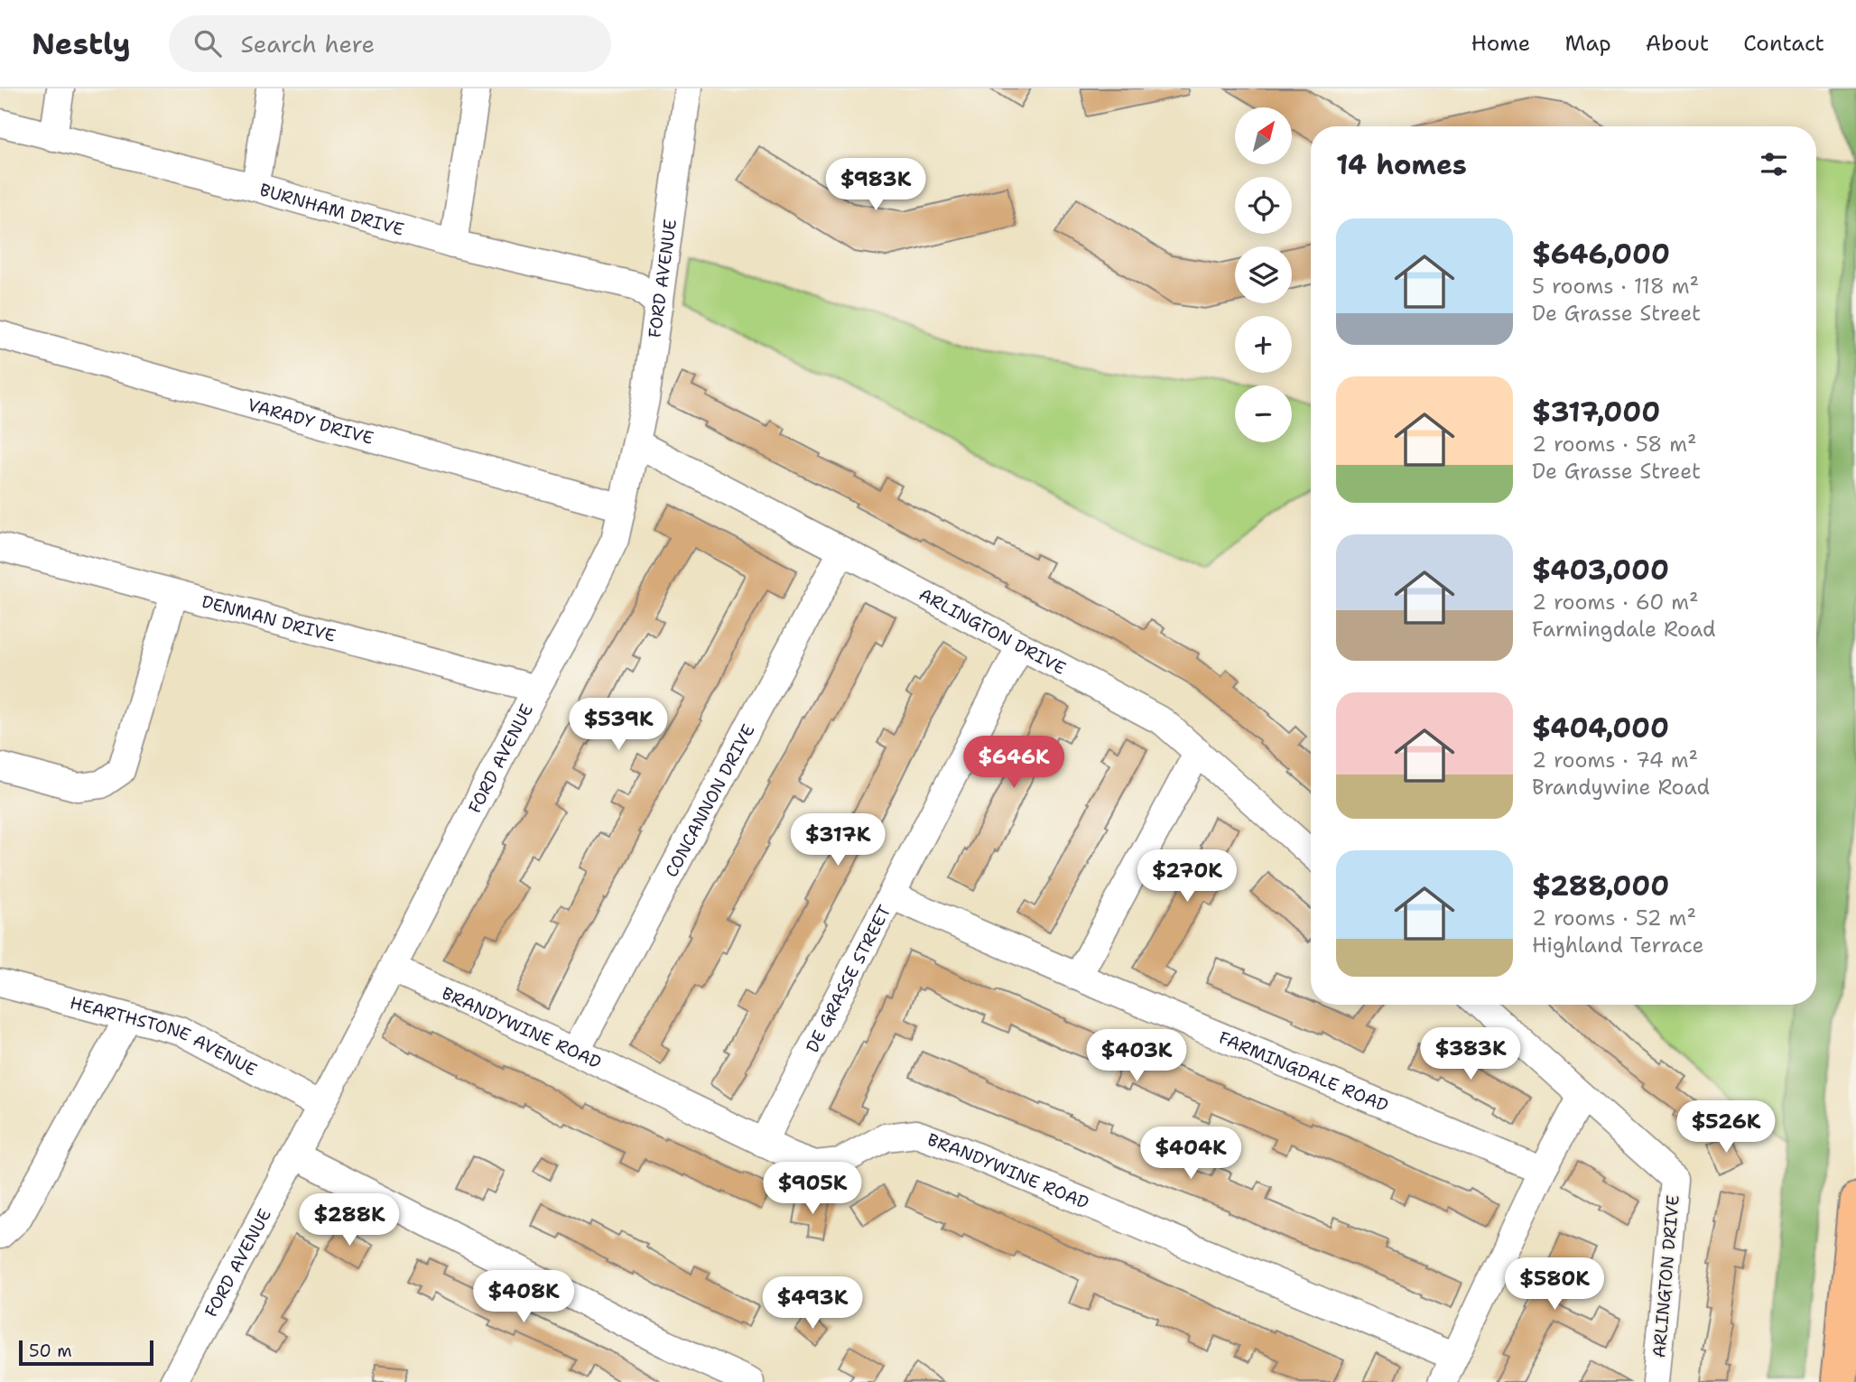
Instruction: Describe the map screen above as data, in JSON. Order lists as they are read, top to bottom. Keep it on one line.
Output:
{"streets":{"street":["BURNHAM DRIVE","FORD AVENUE","VARADY DRIVE","DENMAN DRIVE","ARLINGTON DRIVE","CONCANNON DRIVE","DE GRASSE STREET","BRANDYWINE ROAD","HEARTHSTONE AVENUE","FARMINGDALE ROAD"]},"crossings":[["BURNHAM DRIVE","FORD AVENUE"],["FORD AVENUE","VARADY DRIVE"],["FORD AVENUE","DENMAN DRIVE"],["FORD AVENUE","ARLINGTON DRIVE"],["FORD AVENUE","BRANDYWINE ROAD"],["FORD AVENUE","HEARTHSTONE AVENUE"],["ARLINGTON DRIVE","CONCANNON DRIVE"],["ARLINGTON DRIVE","DE GRASSE STREET"],["CONCANNON DRIVE","BRANDYWINE ROAD"],["DE GRASSE STREET","BRANDYWINE ROAD"],["DE GRASSE STREET","FARMINGDALE ROAD"]],"scale_bar":"50 m","north":"top right","page":{"header":"Nestly","search":"Search here","nav":["Home","Map","About","Contact"],"map_buttons":["+","−"],"heading":"14 homes","price":["$983K","$539K","$646K","$317K","$270K","$383K","$403K","$526K","$404K","$905K","$288K","$580K","$408K","$493K"],"list":[{"name":"$646,000","note":"5 rooms · 118 m² · De Grasse Street"},{"name":"$317,000","note":"2 rooms · 58 m² · De Grasse Street"},{"name":"$403,000","note":"2 rooms · 60 m² · Farmingdale Road"},{"name":"$404,000","note":"2 rooms · 74 m² · Brandywine Road"},{"name":"$288,000","note":"2 rooms · 52 m² · Highland Terrace"}],"scale":"50 m"}}
